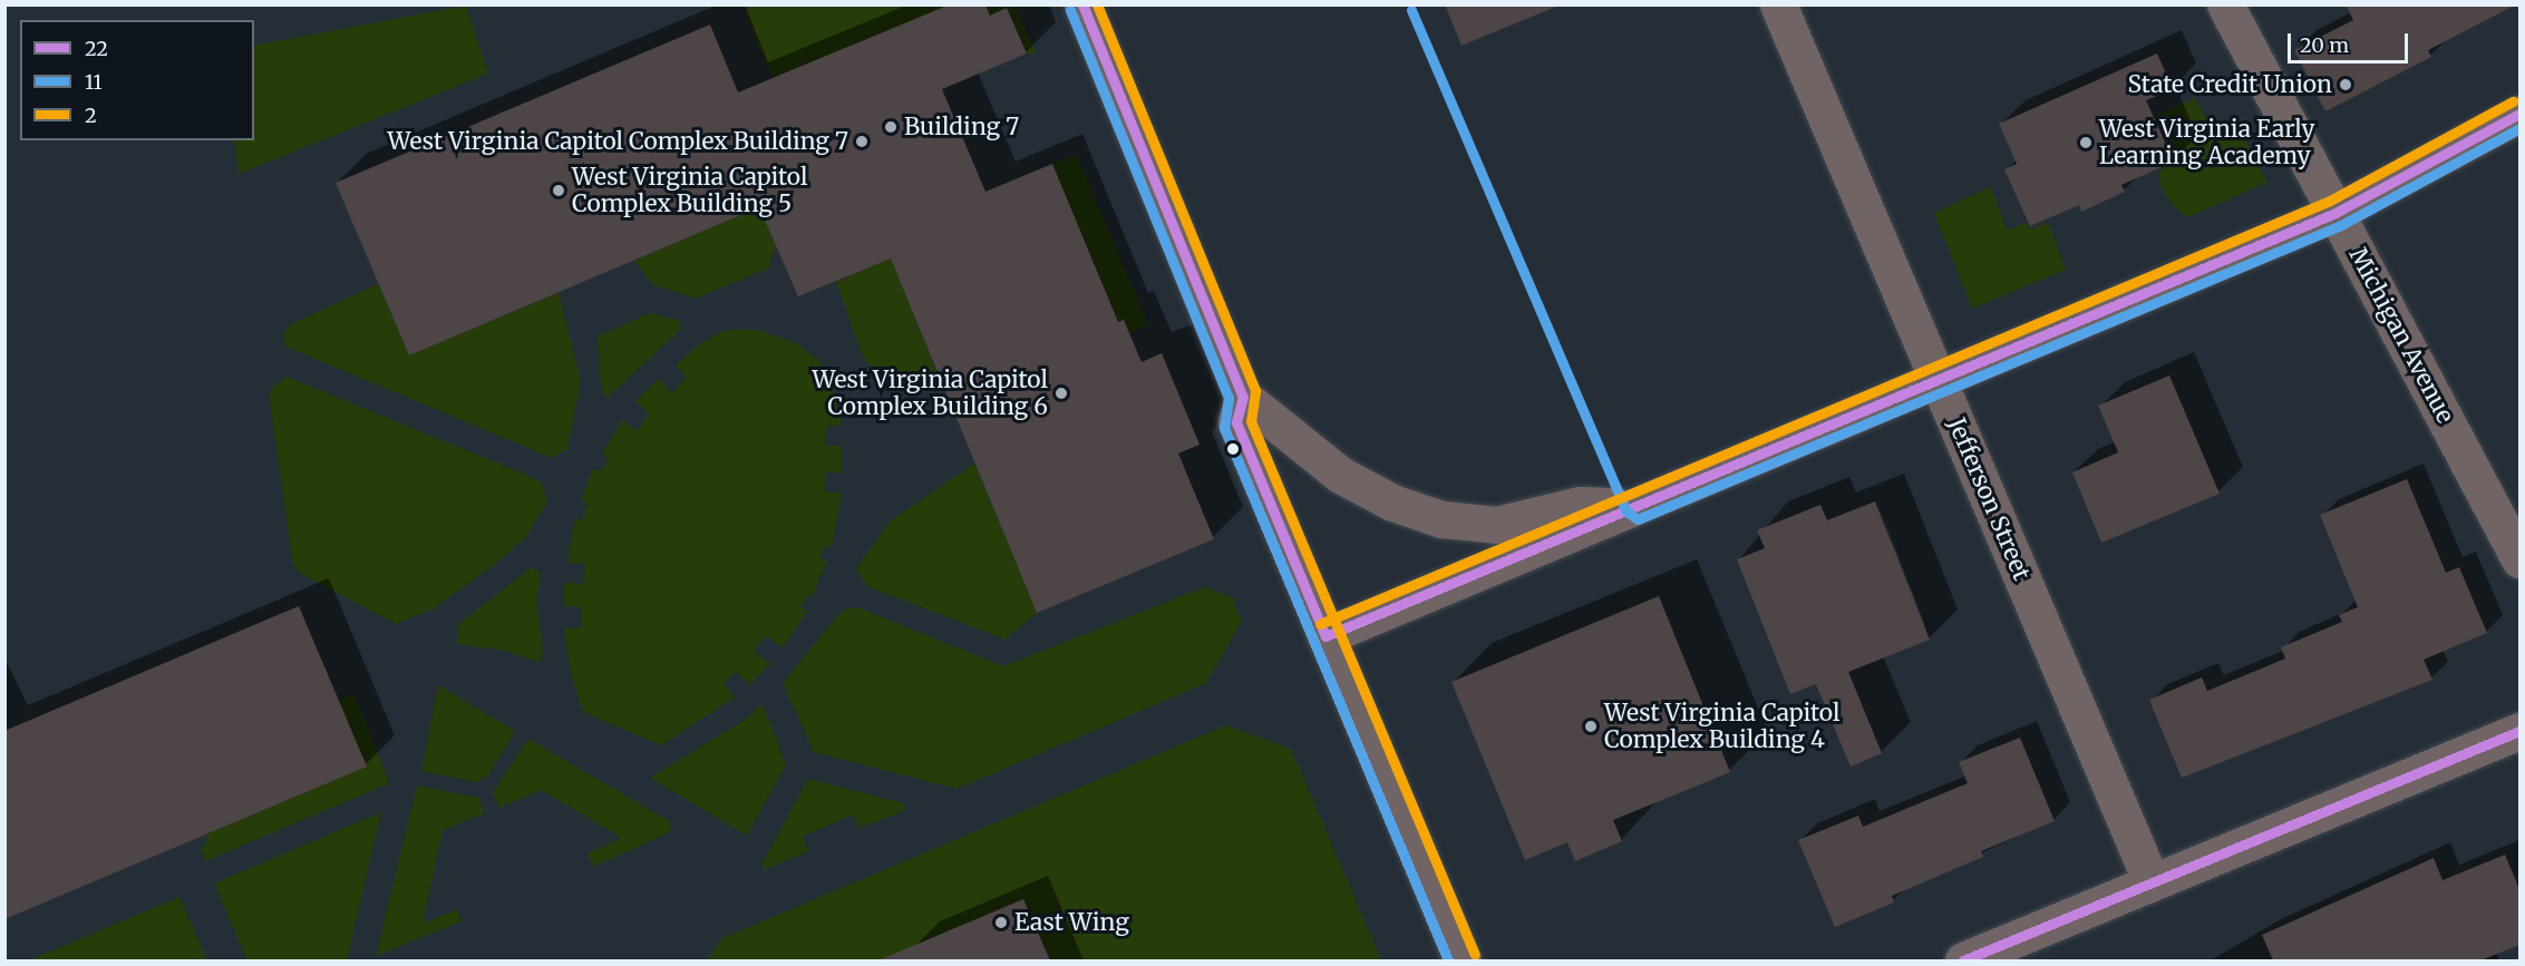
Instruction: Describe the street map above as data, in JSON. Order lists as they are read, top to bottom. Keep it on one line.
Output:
{"streets":{"street":["Michigan Avenue","Jefferson Street"]},"places":["State Credit Union","Building 7","West Virginia Capitol Complex Building 7","West Virginia Early Learning Academy","West Virginia Capitol Complex Building 5","West Virginia Capitol Complex Building 6","West Virginia Capitol Complex Building 4","East Wing"],"lines":["transit line 22","transit line 2","transit line 11"],"legend":["22","11","2"],"scale_bar":"20 m"}
